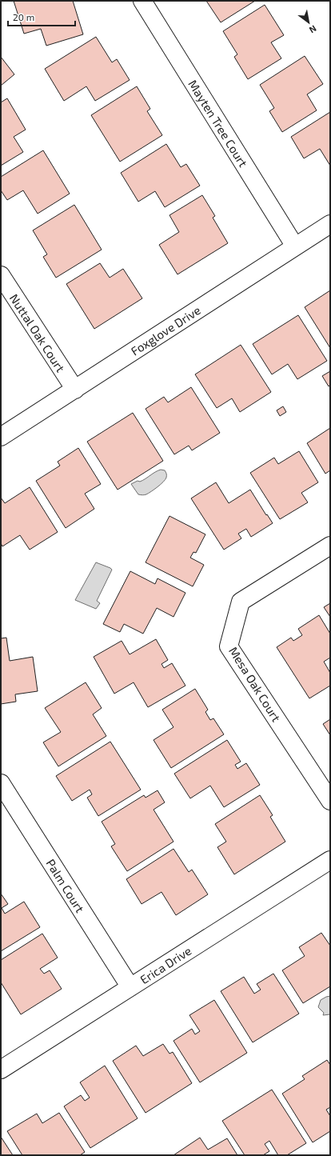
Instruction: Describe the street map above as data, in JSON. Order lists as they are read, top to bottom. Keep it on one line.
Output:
{"streets":{"street":["Mayten Tree Court","Foxglove Drive","Nuttal Oak Court","Mesa Oak Court","Palm Court","Erica Drive"]},"crossings":[["Mayten Tree Court","Foxglove Drive"],["Foxglove Drive","Nuttal Oak Court"],["Palm Court","Erica Drive"]],"scale_bar":"20 m","north":"bottom right"}
